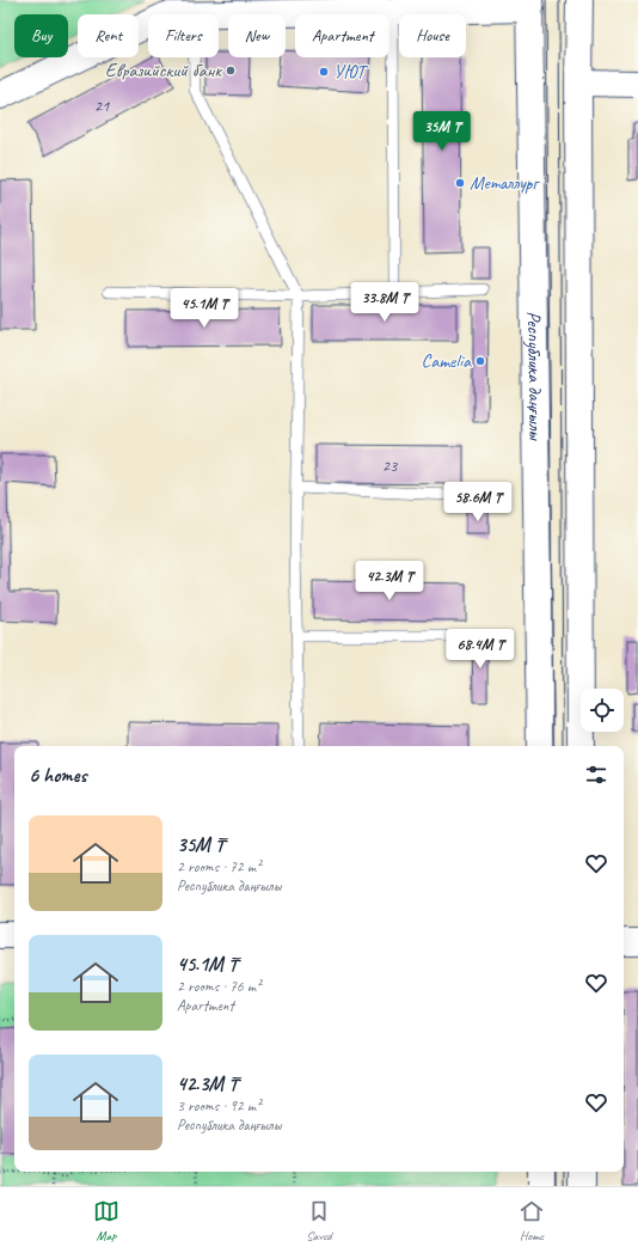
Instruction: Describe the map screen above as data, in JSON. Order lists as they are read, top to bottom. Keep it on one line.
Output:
{"streets":{"main road":["Республика даңғылы"]},"places":["Евразийский банк","УЮТ","Металлург","Camelia"],"house_numbers":["21","23"],"page":{"chip":["Buy","Rent","Filters","New","Apartment","House"],"price":["35M ₸","33.8M ₸","45.1M ₸","58.6M ₸","42.3M ₸","68.4M ₸"],"heading":"6 homes","list":[{"name":"35M ₸","note":"2 rooms · 72 m² · Республика даңғылы"},{"name":"45.1M ₸","note":"2 rooms · 76 m² · Apartment"},{"name":"42.3M ₸","note":"3 rooms · 92 m² · Республика даңғылы"}],"tabs":["Map","Saved","Home"]}}
